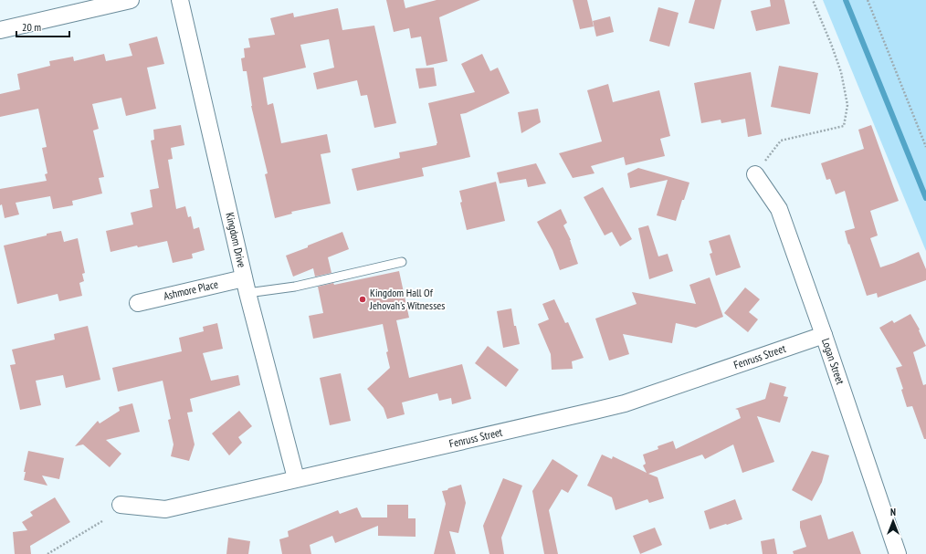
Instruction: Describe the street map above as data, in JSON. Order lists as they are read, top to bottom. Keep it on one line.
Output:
{"streets":{"street":["Kingdom Drive","Ashmore Place","Fenruss Street","Logan Street"]},"crossings":[["Kingdom Drive","Ashmore Place"],["Kingdom Drive","Fenruss Street"],["Fenruss Street","Logan Street"]],"places":["Kingdom Hall Of Jehovah's Witnesses"],"scale_bar":"20 m","north":"top"}
